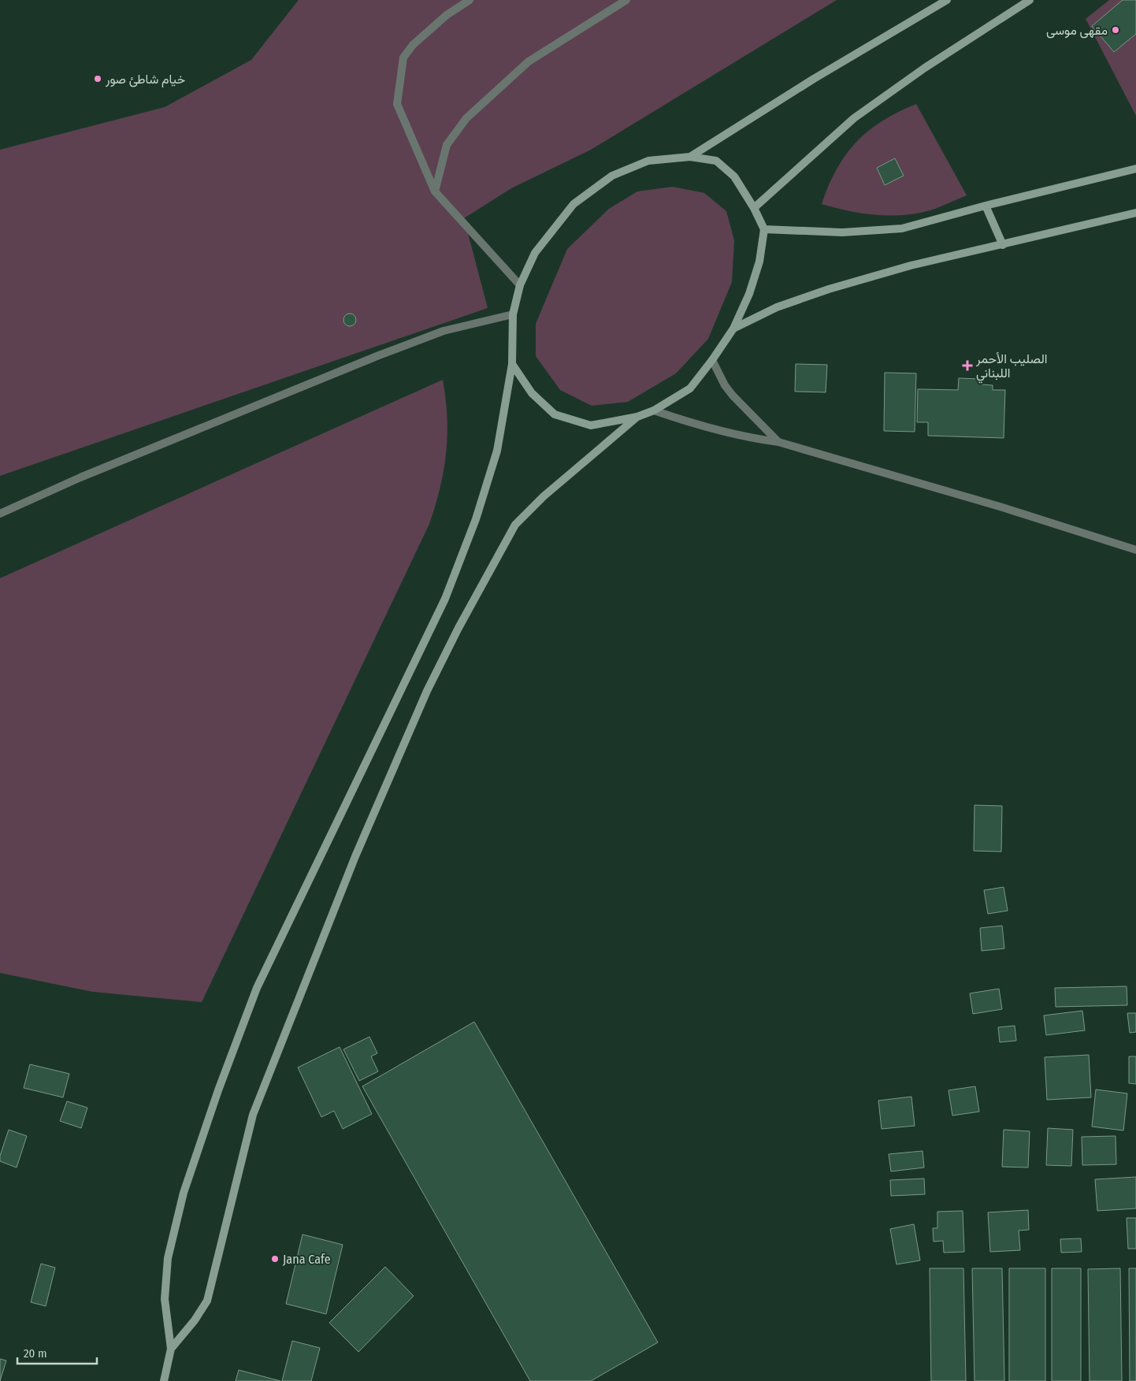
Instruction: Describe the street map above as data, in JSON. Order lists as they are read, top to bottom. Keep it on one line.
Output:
{"places":{"other":["مقهى موسى","خيام شاطئ صور","Jana Cafe"],"health":["الصليب الأحمر اللبناني"]},"scale_bar":"20 m"}
